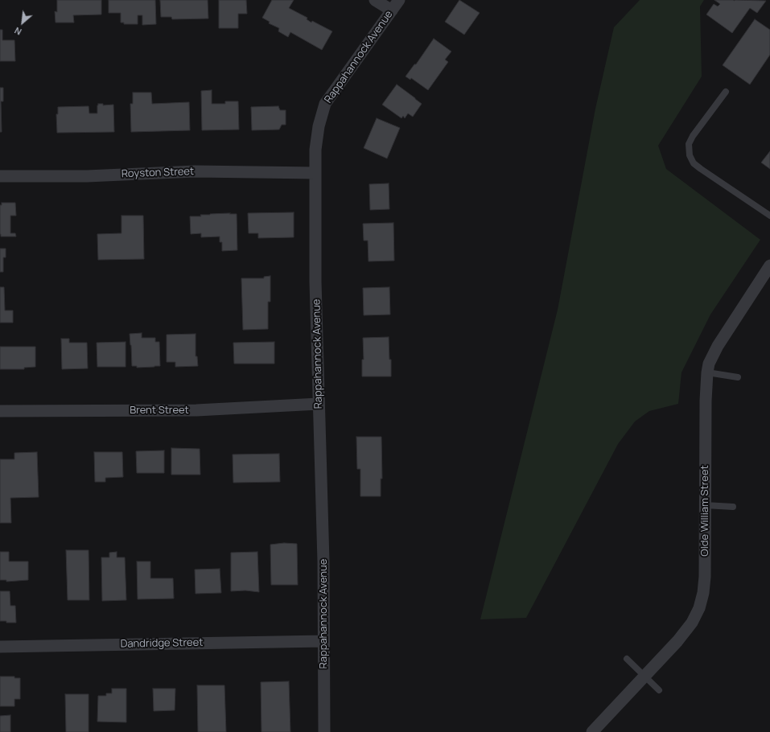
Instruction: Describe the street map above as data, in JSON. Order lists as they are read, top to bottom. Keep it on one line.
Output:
{"streets":{"street":["Rappahannock Avenue","Royston Street","Brent Street","Olde William Street","Dandridge Street"]},"crossings":[["Rappahannock Avenue","Royston Street"],["Rappahannock Avenue","Brent Street"],["Rappahannock Avenue","Dandridge Street"]],"north":"bottom left"}
